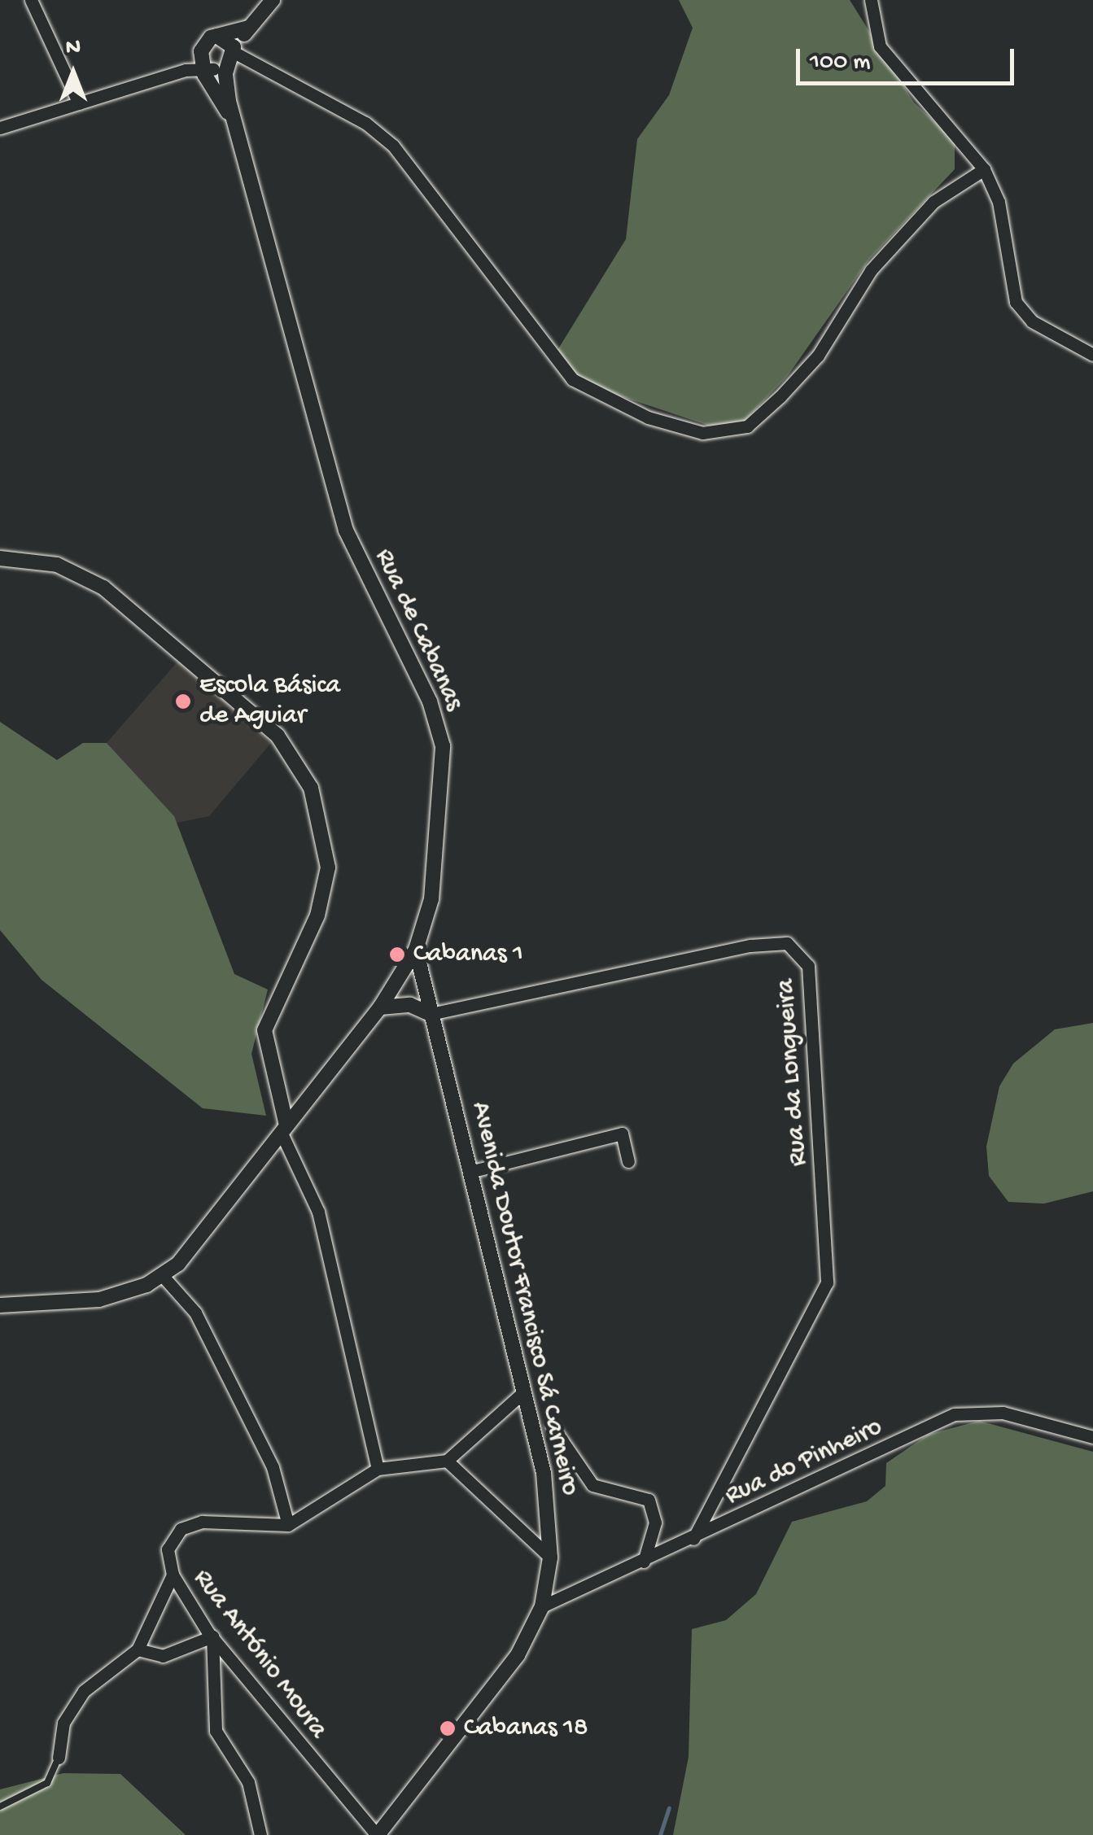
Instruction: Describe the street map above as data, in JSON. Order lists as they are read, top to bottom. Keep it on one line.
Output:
{"streets":{"street":["Rua de Cabanas","Rua da Longueira","Avenida Doutor Francisco Sá Carneiro","Rua do Pinheiro","Rua António Moura"]},"crossings":[["Rua de Cabanas","Avenida Doutor Francisco Sá Carneiro"],["Rua da Longueira","Avenida Doutor Francisco Sá Carneiro"],["Rua da Longueira","Rua do Pinheiro"],["Avenida Doutor Francisco Sá Carneiro","Rua do Pinheiro"],["Avenida Doutor Francisco Sá Carneiro","Rua António Moura"]],"places":["Escola Básica de Aguiar","Cabanas 1","Cabanas 18"],"scale_bar":"100 m","north":"top"}
